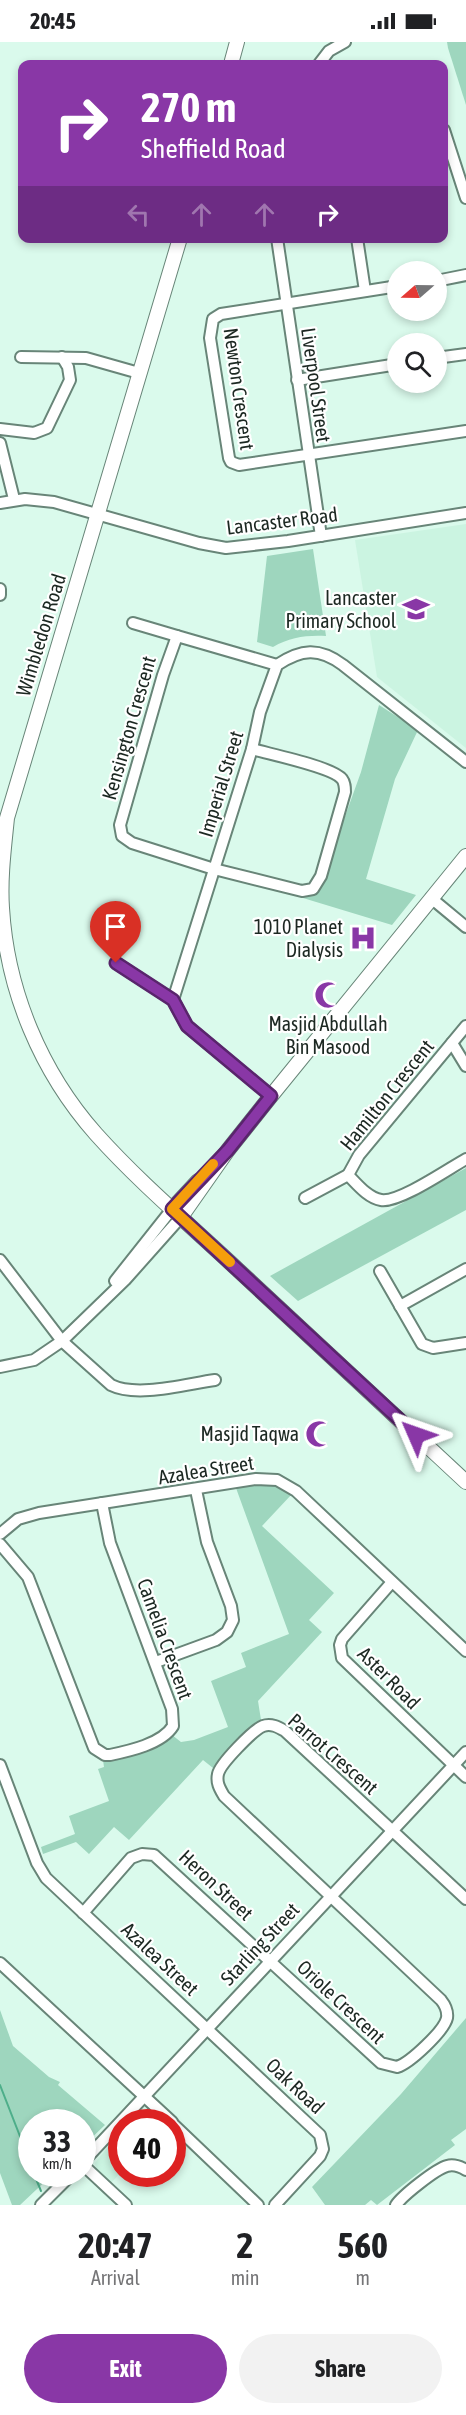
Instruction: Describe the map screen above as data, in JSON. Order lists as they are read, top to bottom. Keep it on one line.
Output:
{"streets":{"street":["Liverpool Street","Newton Crescent","Lancaster Road","Wimbledon Road","Kensington Crescent","Imperial Street","Hamilton Crescent","Azalea Street","Camelia Crescent","Aster Road","Parrot Crescent","Heron Street","Starling Street","Oriole Crescent","Oak Road"]},"crossings":[["Liverpool Street","Newton Crescent"],["Liverpool Street","Lancaster Road"],["Lancaster Road","Wimbledon Road"],["Kensington Crescent","Imperial Street"],["Azalea Street","Camelia Crescent"],["Azalea Street","Aster Road"],["Azalea Street","Heron Street"],["Azalea Street","Starling Street"],["Azalea Street","Oak Road"],["Aster Road","Starling Street"],["Parrot Crescent","Starling Street"],["Parrot Crescent","Oriole Crescent"],["Heron Street","Starling Street"],["Heron Street","Oriole Crescent"],["Starling Street","Oriole Crescent"],["Starling Street","Oak Road"]],"places":{"school or university":["Lancaster Primary School"],"hospital":["1010 Planet Dialysis"],"mosque":["Masjid Abdullah Bin Masood","Masjid Taqwa"]},"north":"left","page":{"status":"20:45","turn":["270 m","Sheffield Road"],"speed":"33 km/h","limit":"40","eta":["20:47","Arrival","2","min","560","m"],"buttons":["Exit","Share"]}}
